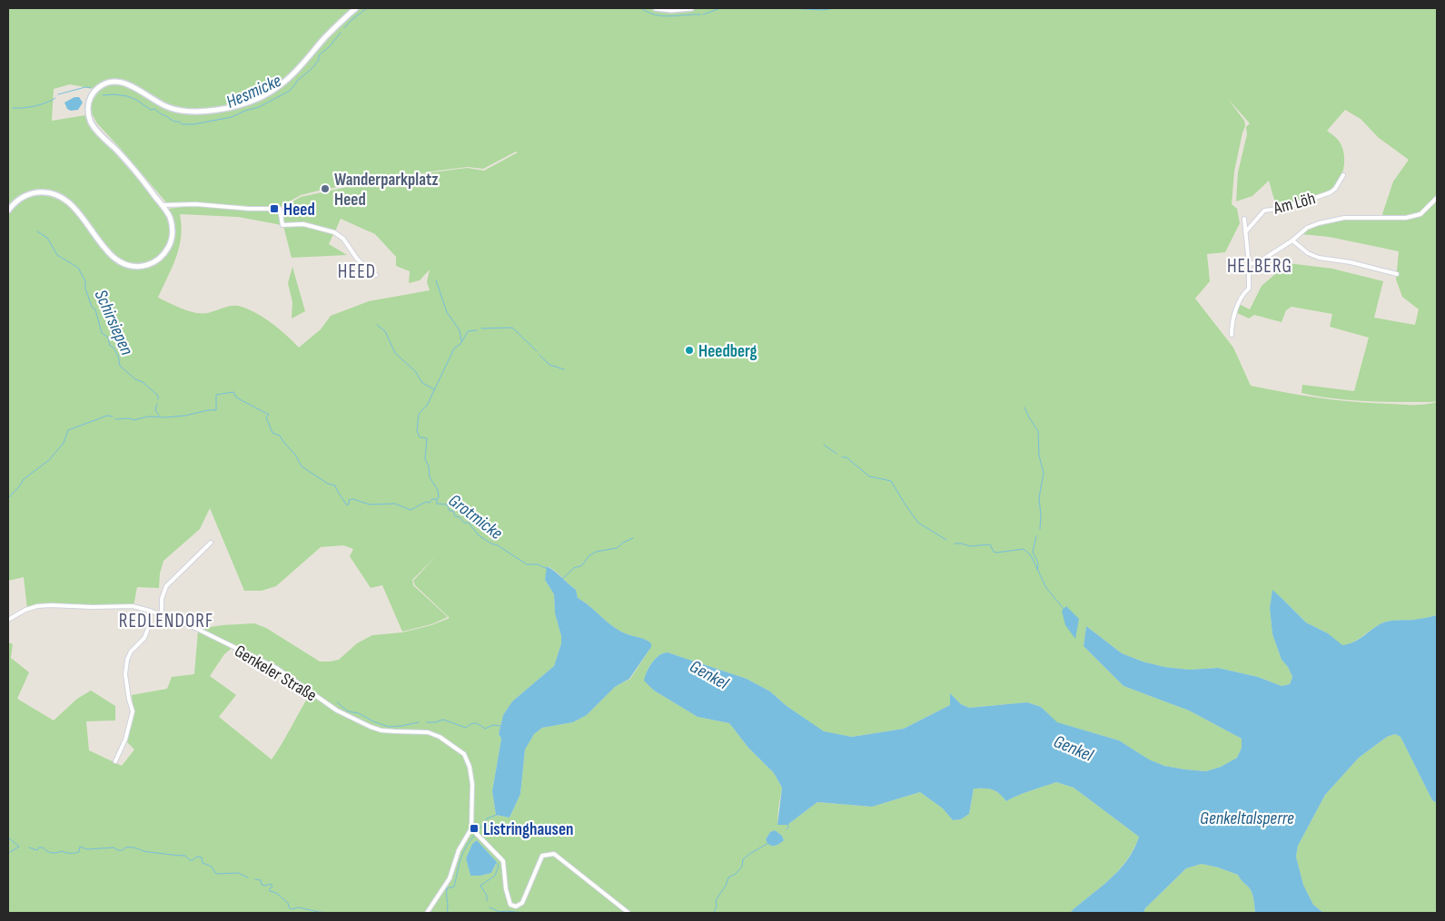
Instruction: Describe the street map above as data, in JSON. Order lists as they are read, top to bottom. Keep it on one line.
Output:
{"streets":{"street":["Am Löh","Genkeler Straße"]},"districts":["HELBERG","HEED","REDLENDORF"],"water":["Hesmicke","Schirsiepen","Grotmicke","Genkel","Genkeltalsperre"],"places":{"other":["Wanderparkplatz Heed","Heedberg"],"transit":["Heed","Listringhausen"]}}
